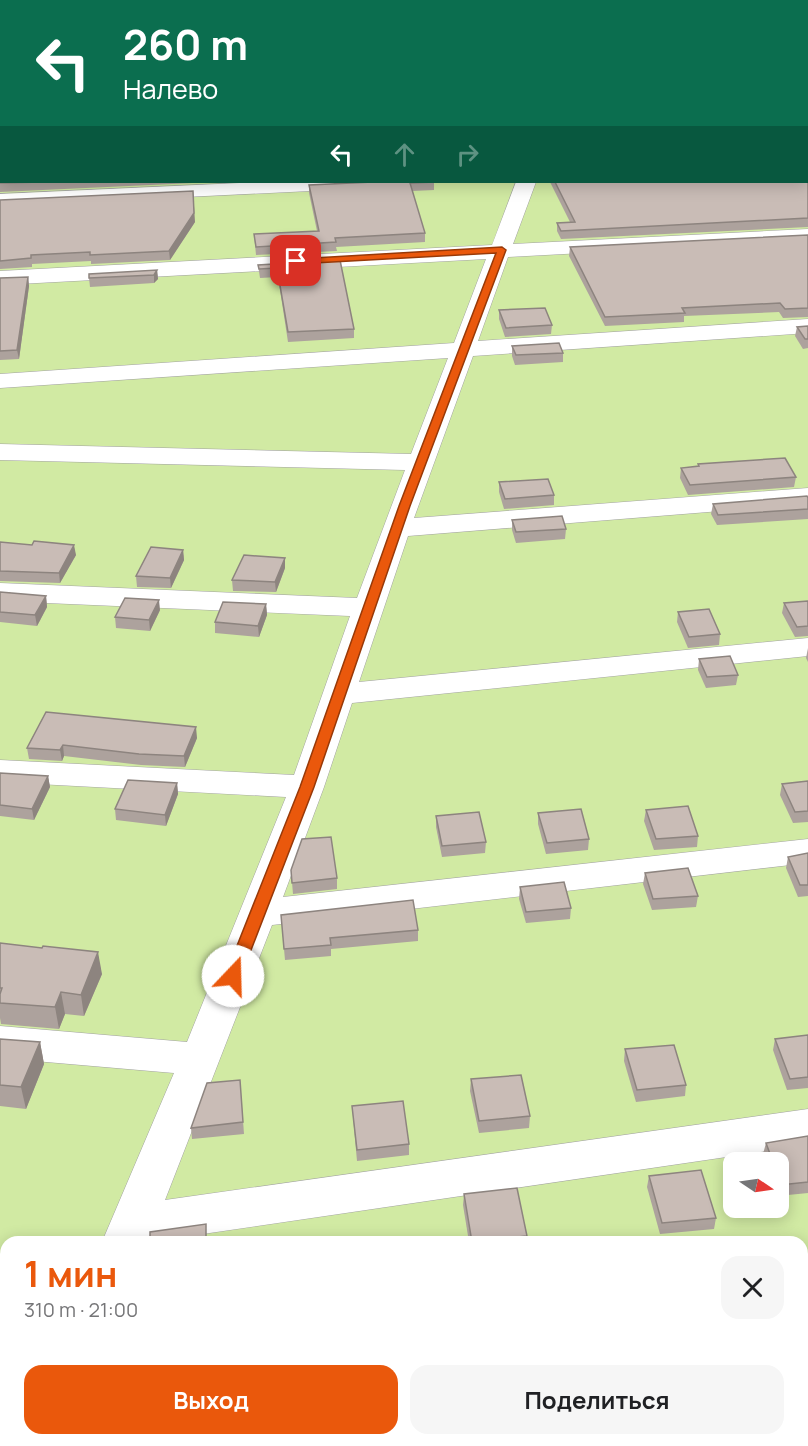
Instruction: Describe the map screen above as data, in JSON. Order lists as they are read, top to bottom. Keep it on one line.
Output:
{"north":"right","page":{"turn":["260 m","Налево"],"heading":["1 мин","310 m · 21:00"],"buttons":["Выход","Поделиться"]}}
